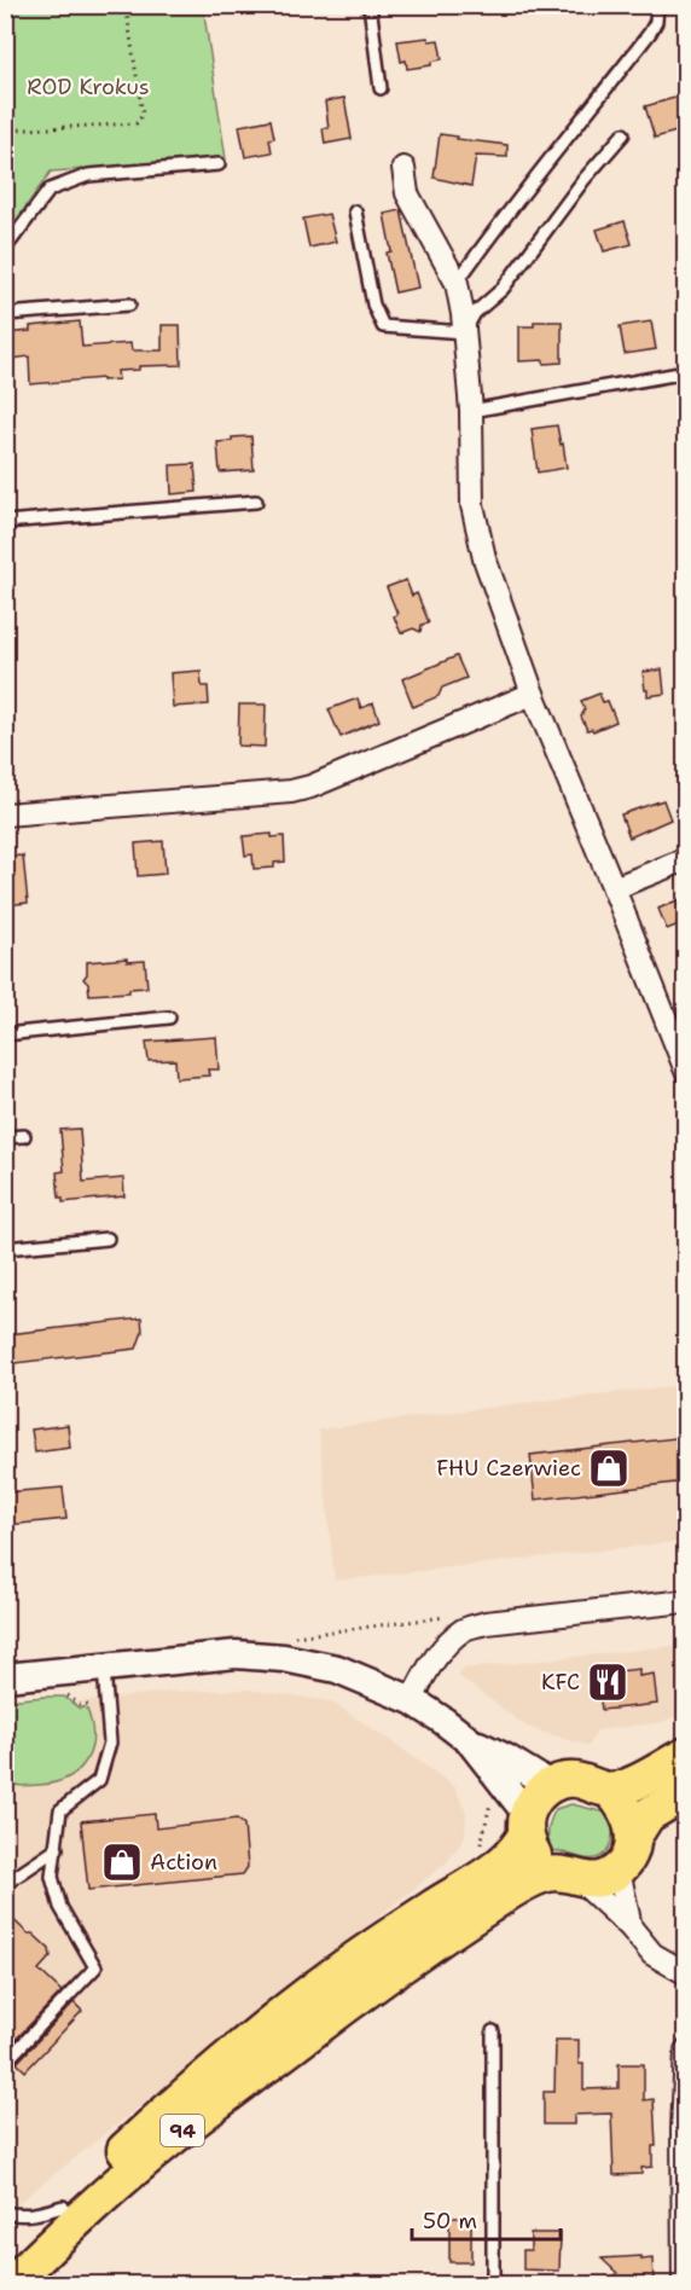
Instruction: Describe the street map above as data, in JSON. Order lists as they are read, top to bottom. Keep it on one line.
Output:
{"streets":{"main road":["94"]},"parks":["ROD Krokus"],"places":{"shop":["FHU Czerwiec","Action"],"restaurant":["KFC"]},"scale_bar":"50 m"}
